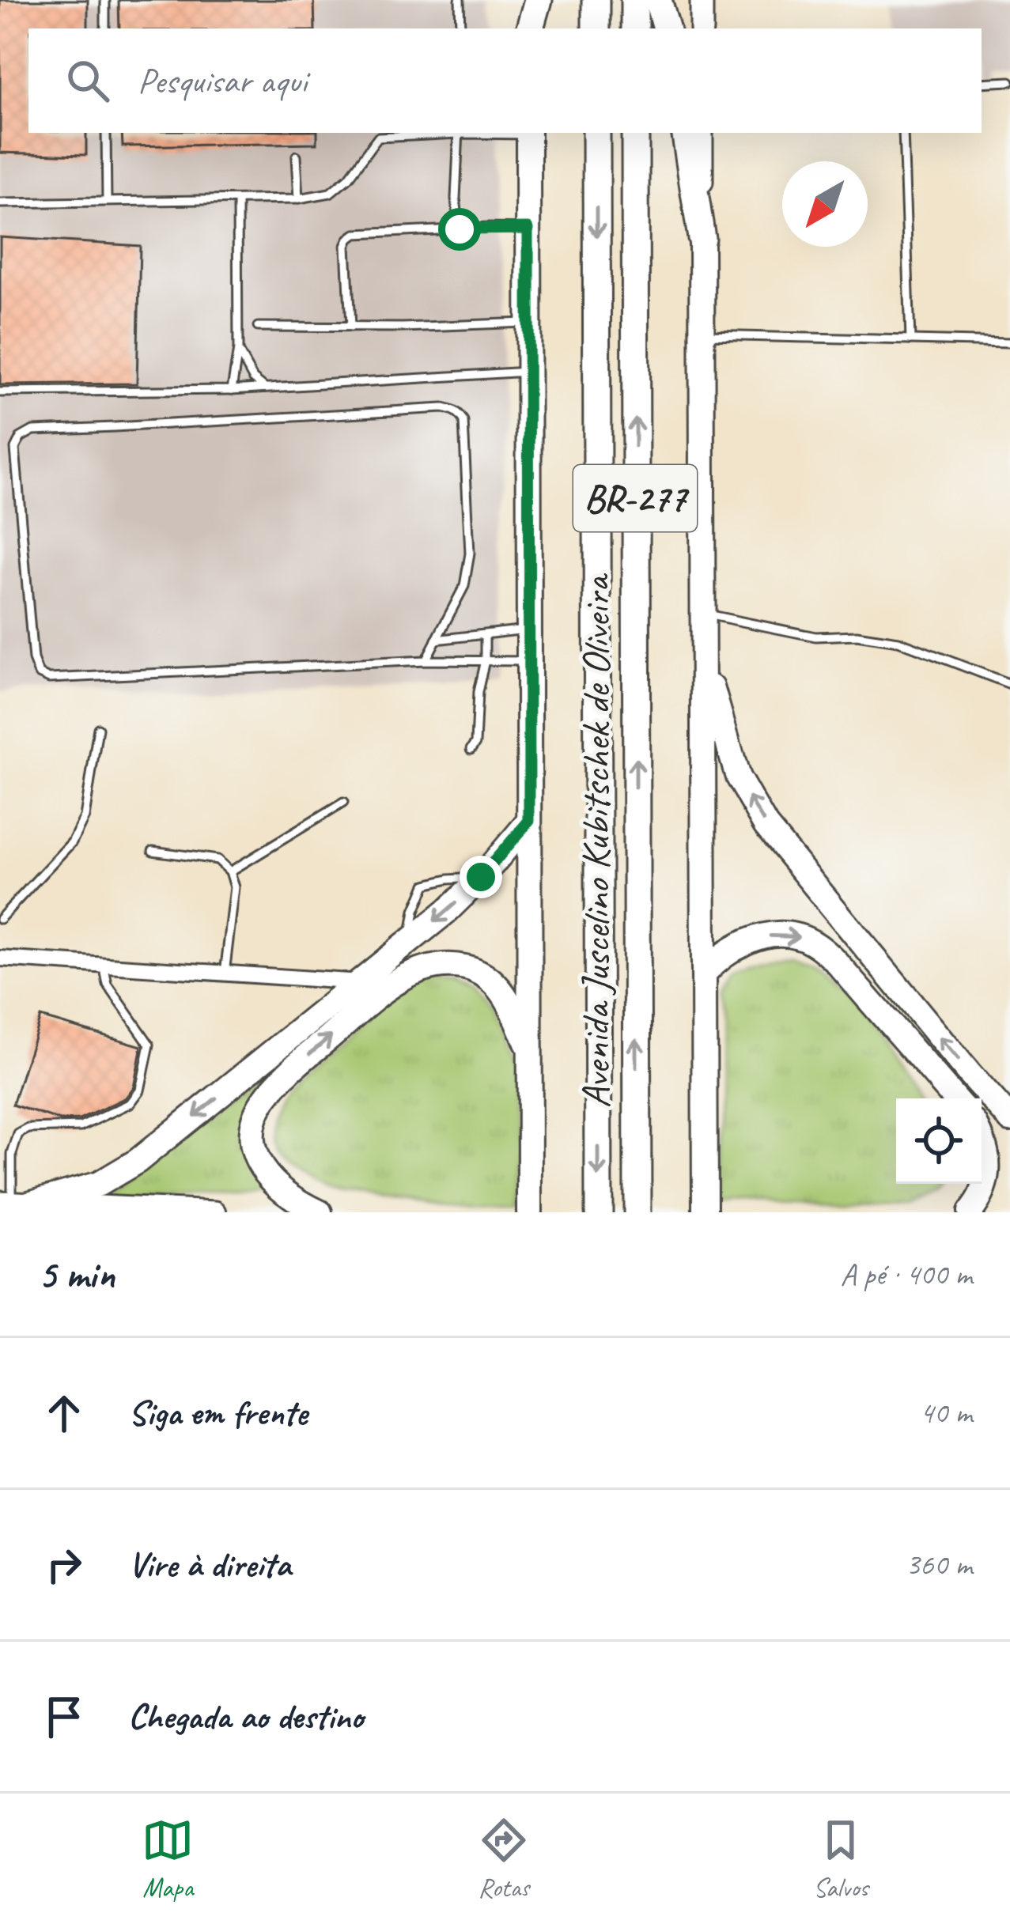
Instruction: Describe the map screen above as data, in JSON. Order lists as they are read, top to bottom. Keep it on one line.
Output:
{"streets":{"highway":["BR-277","Avenida Juscelino Kubitschek de Oliveira"]},"north":"bottom left","page":{"search":"Pesquisar aqui","heading":["5 min","A pé · 400 m"],"list":[["Siga em frente","40 m"],["Vire à direita","360 m"],"Chegada ao destino"],"nav":["Mapa","Rotas","Salvos"]}}
